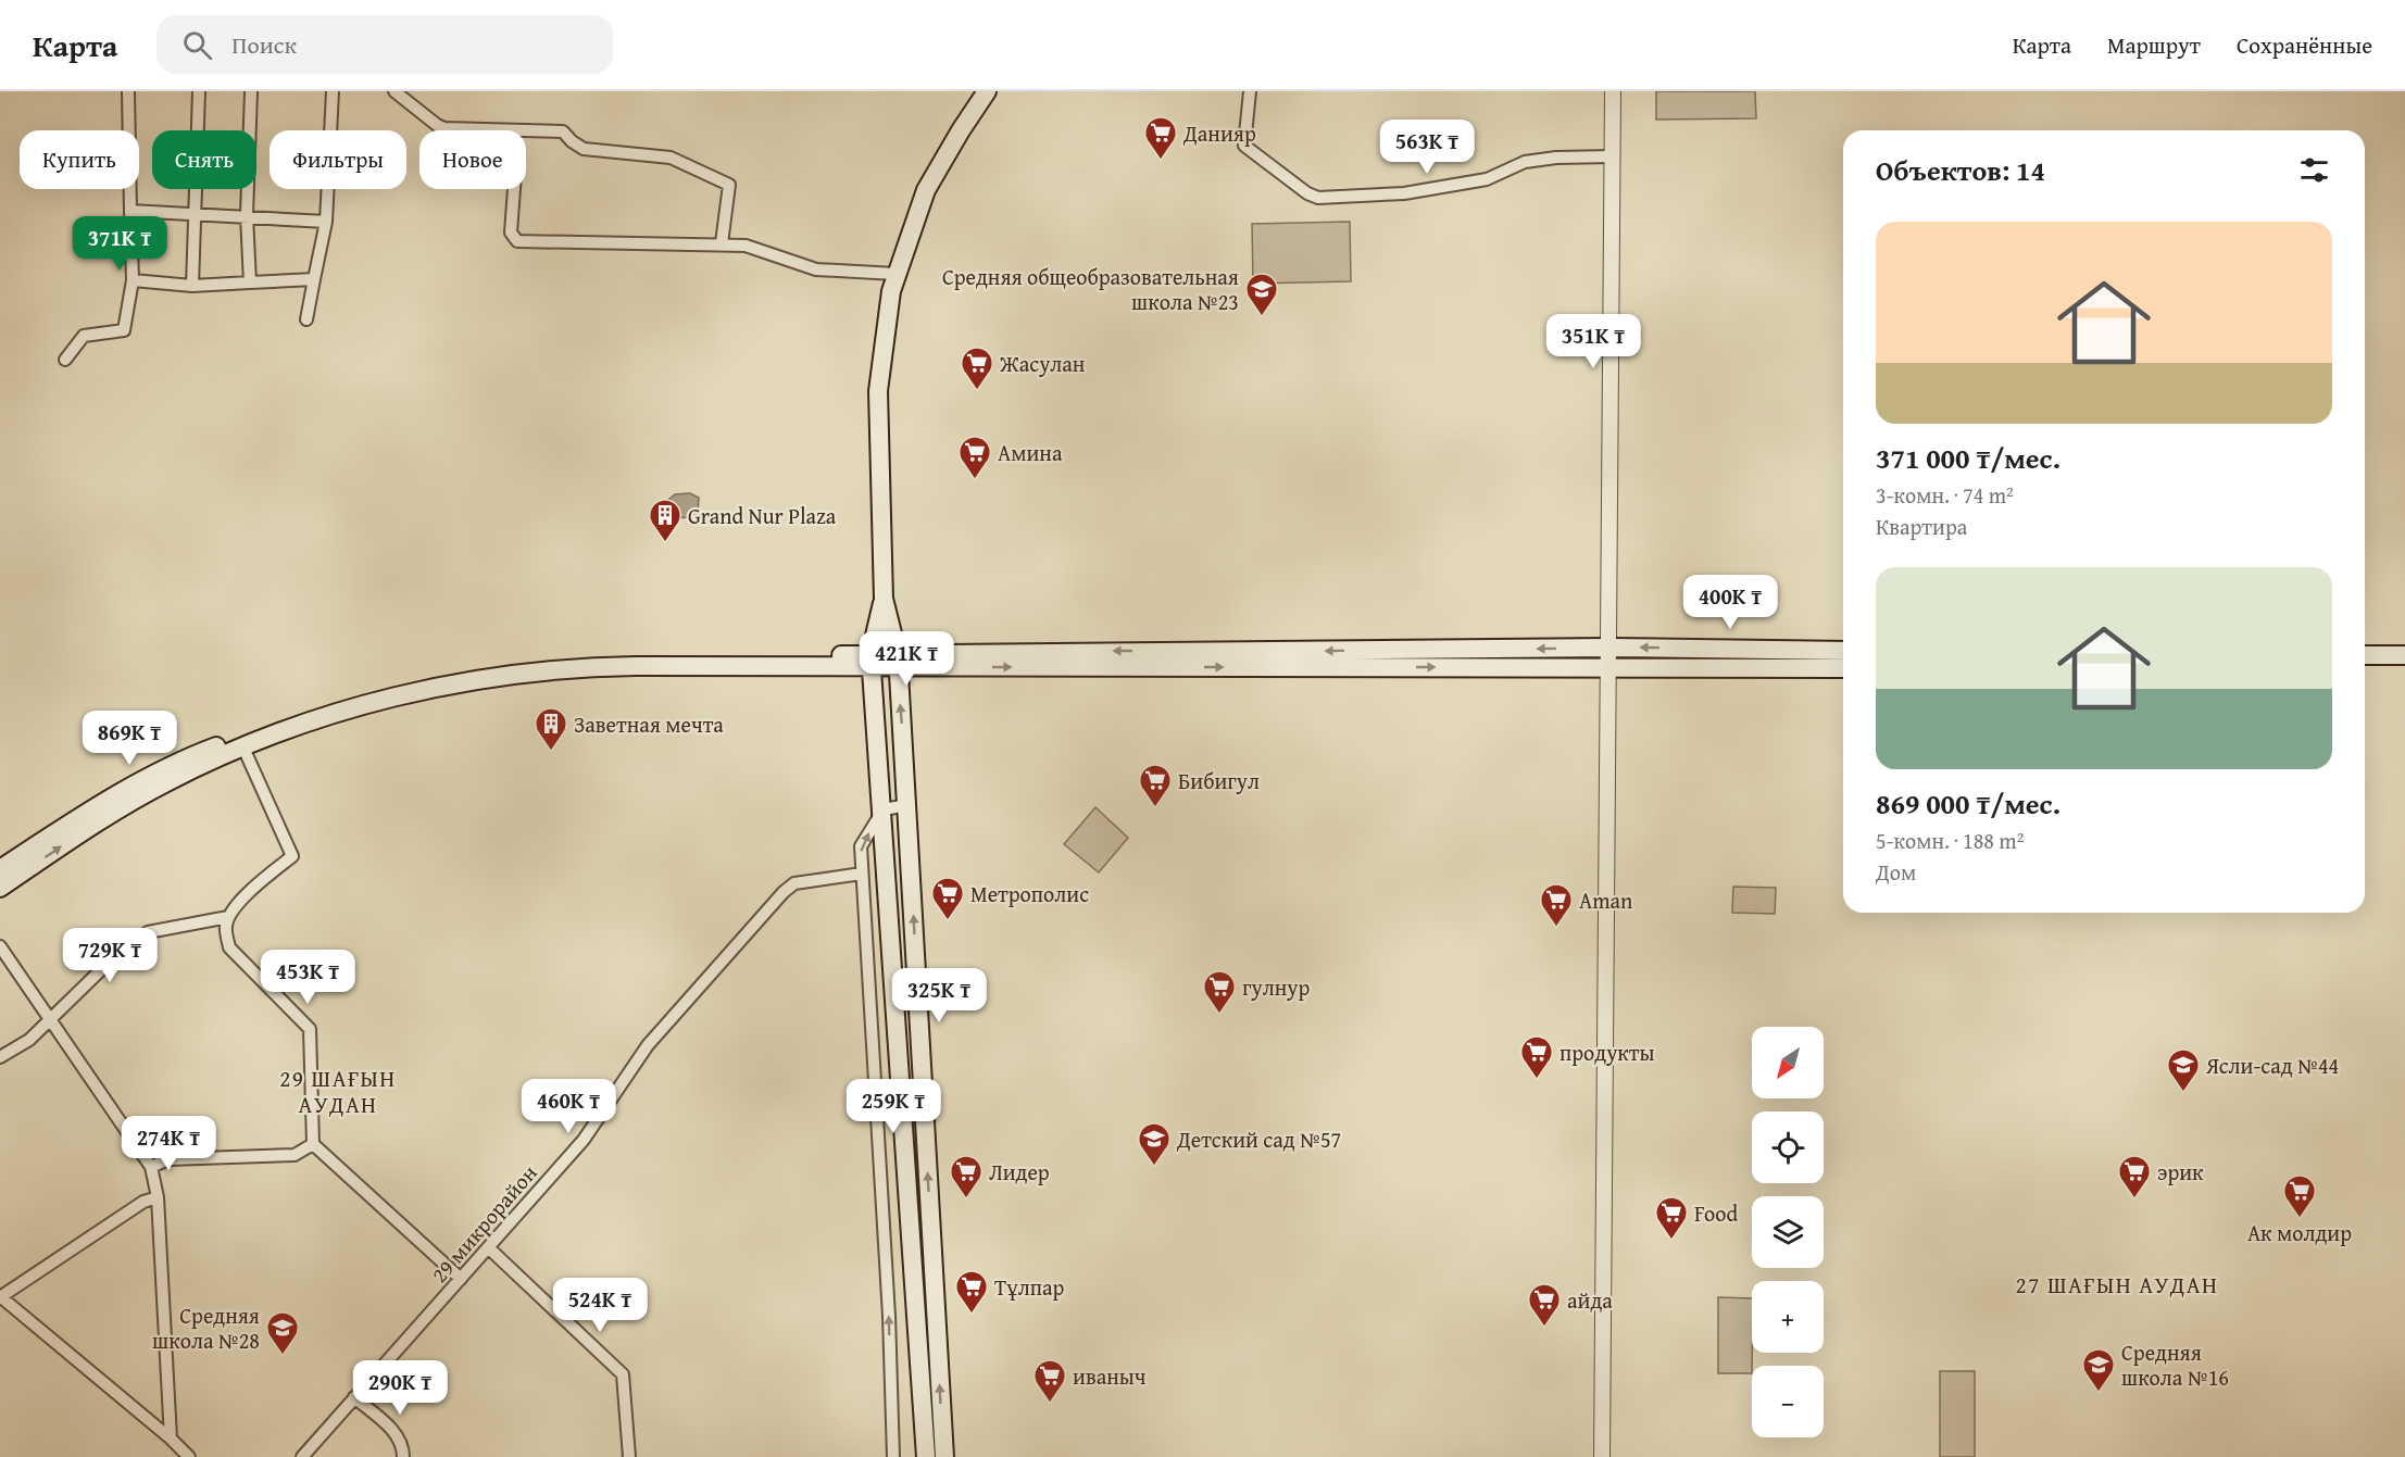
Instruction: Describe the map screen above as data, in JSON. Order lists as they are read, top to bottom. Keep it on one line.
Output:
{"streets":{"street":["29 микрорайон"]},"districts":["29 ШАҒЫН АУДАН","27 ШАҒЫН АУДАН"],"places":{"supermarket":["Данияр","Жасулан","Амина","Бибигул","Метрополис","Aman","гулнур","продукты","Лидер","эрик","Ак молдир","Food","Тұлпар","айда","иваныч"],"school or university":["Средняя общеобразовательная школа №23","Ясли-сад №44","Детский сад №57","Средняя школа №28","Средняя школа №16"],"building":["Grand Nur Plaza","Заветная мечта"]},"north":"bottom left","page":{"header":"Карта","search":"Поиск","nav":["Карта","Маршрут","Сохранённые"],"price":["563K ₸","371K ₸","351K ₸","400K ₸","421K ₸","869K ₸","729K ₸","453K ₸","325K ₸","460K ₸","259K ₸","274K ₸","524K ₸","290K ₸"],"chip":["Купить","Снять","Фильтры","Новое"],"heading":"Объектов: 14","list":[{"name":"371 000 ₸/мес.","note":"3-комн. · 74 m² · Квартира"},{"name":"869 000 ₸/мес.","note":"5-комн. · 188 m² · Дом"}],"map_buttons":["+","−"]}}
